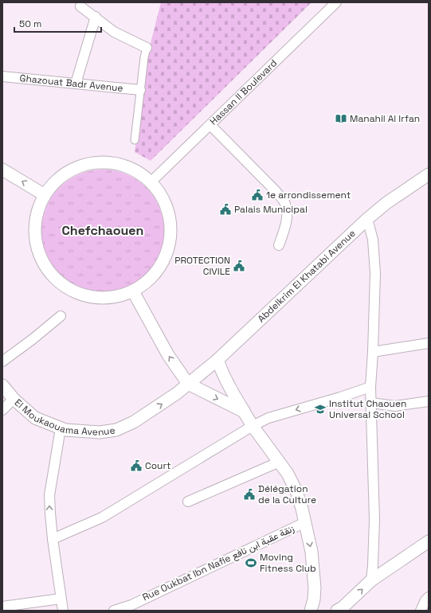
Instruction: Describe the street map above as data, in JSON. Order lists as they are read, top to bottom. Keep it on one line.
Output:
{"streets":{"street":["Ghazouat Badr Avenue","Hassan II Boulevard","Abdelkrim El Khatabi Avenue","El Moukaouama Avenue","Rue Oukbat Ibn Nafie زنقة عقبة ابن نافع"]},"crossings":[["Abdelkrim El Khatabi Avenue","El Moukaouama Avenue"]],"districts":["Chefchaouen"],"places":{"library":["Manahil Al Irfan"],"public building":["1e arrondissement","Palais Municipal","PROTECTION CIVILE","Court","Délégation de la Culture"],"school or university":["Institut Chaouen Universal School"],"sports":["Moving Fitness Club"]},"scale_bar":"50 m"}
